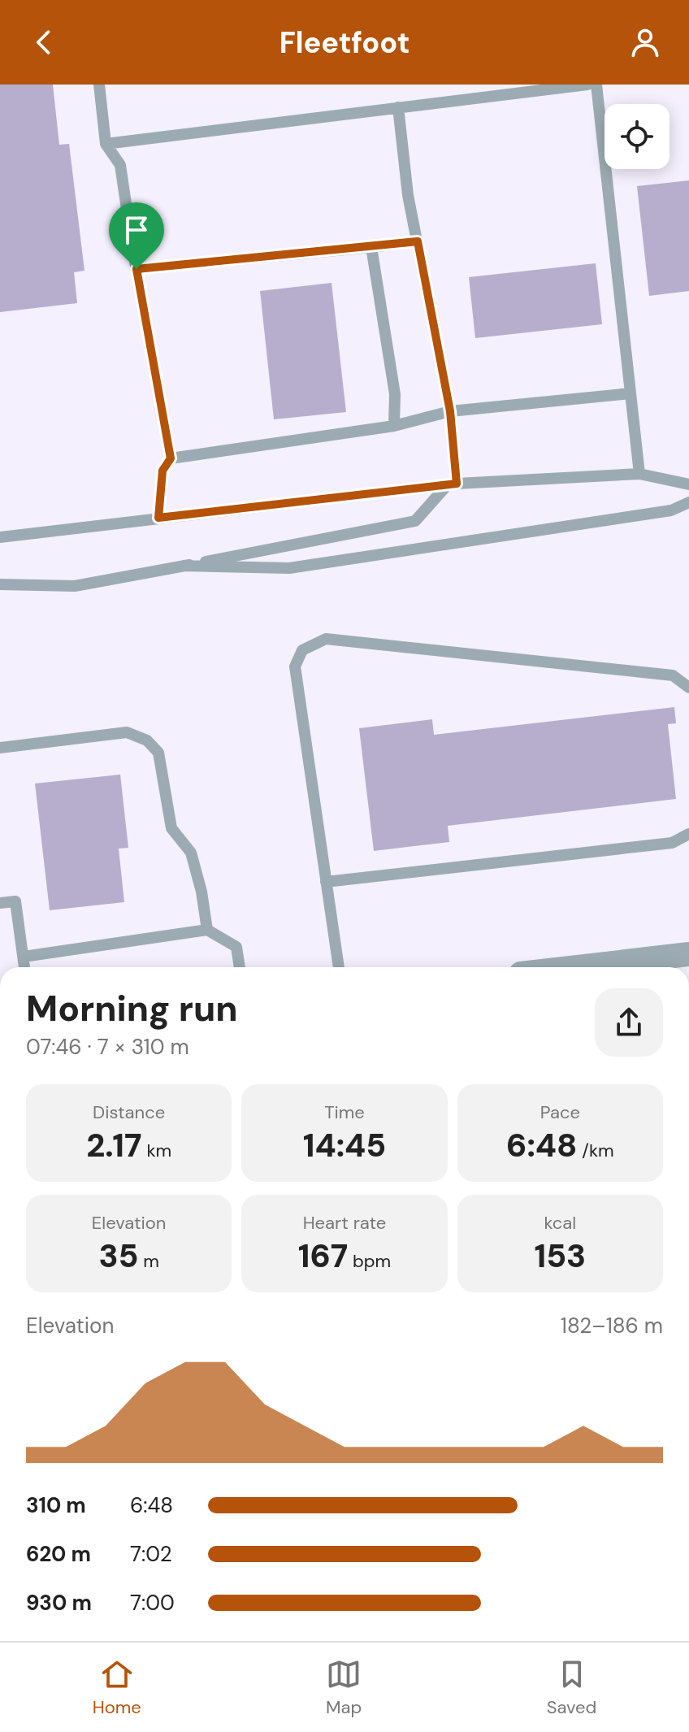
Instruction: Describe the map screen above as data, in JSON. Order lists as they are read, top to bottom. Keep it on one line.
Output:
{"page":{"header":"Fleetfoot","heading":["Morning run","07:46 · 7 × 310 m"],"stats":[["Distance","2.17 km"],["Time","14:45"],["Pace","6:48 /km"],["Elevation","35 m"],["Heart rate","167 bpm"],["kcal","153"]],"chart":["Elevation","182–186 m"],"list":[{"name":"310 m","note":"6:48"},{"name":"620 m","note":"7:02"},{"name":"930 m","note":"7:00"}],"tabs":["Home","Map","Saved"]}}
